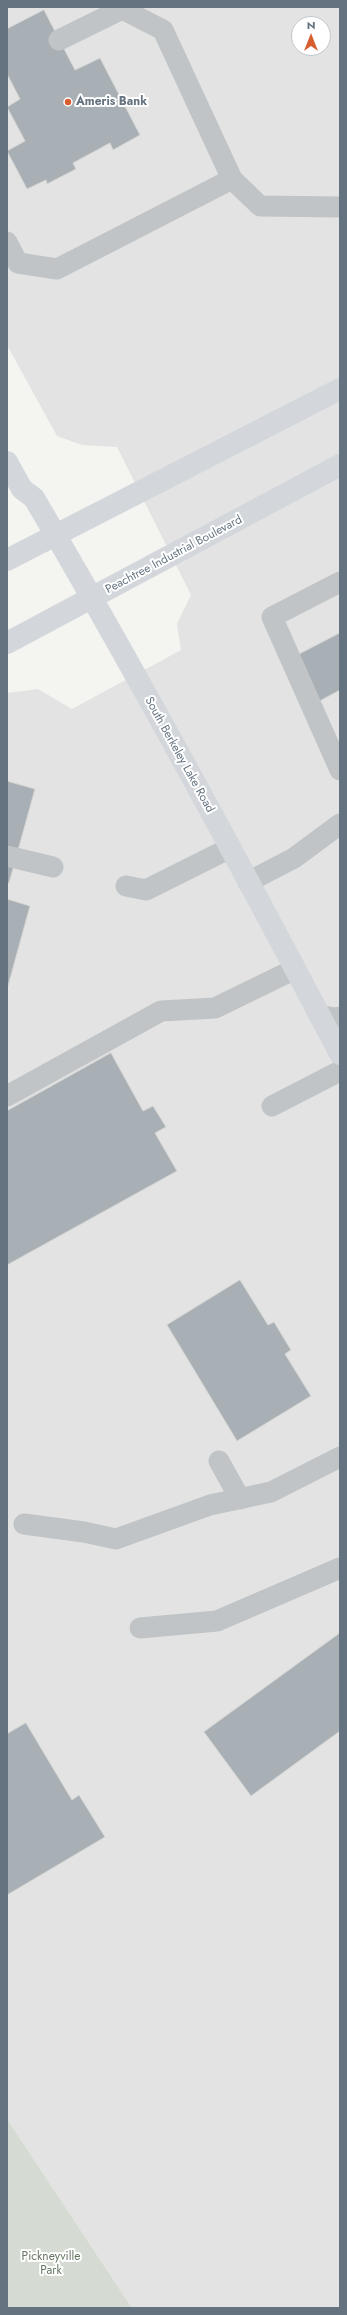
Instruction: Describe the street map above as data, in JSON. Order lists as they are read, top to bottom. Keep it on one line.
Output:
{"streets":{"main road":["Peachtree Industrial Boulevard","South Berkeley Lake Road"]},"crossings":[["Peachtree Industrial Boulevard","South Berkeley Lake Road"]],"parks":["Pickneyville Park"],"places":["Ameris Bank"],"north":"top"}
